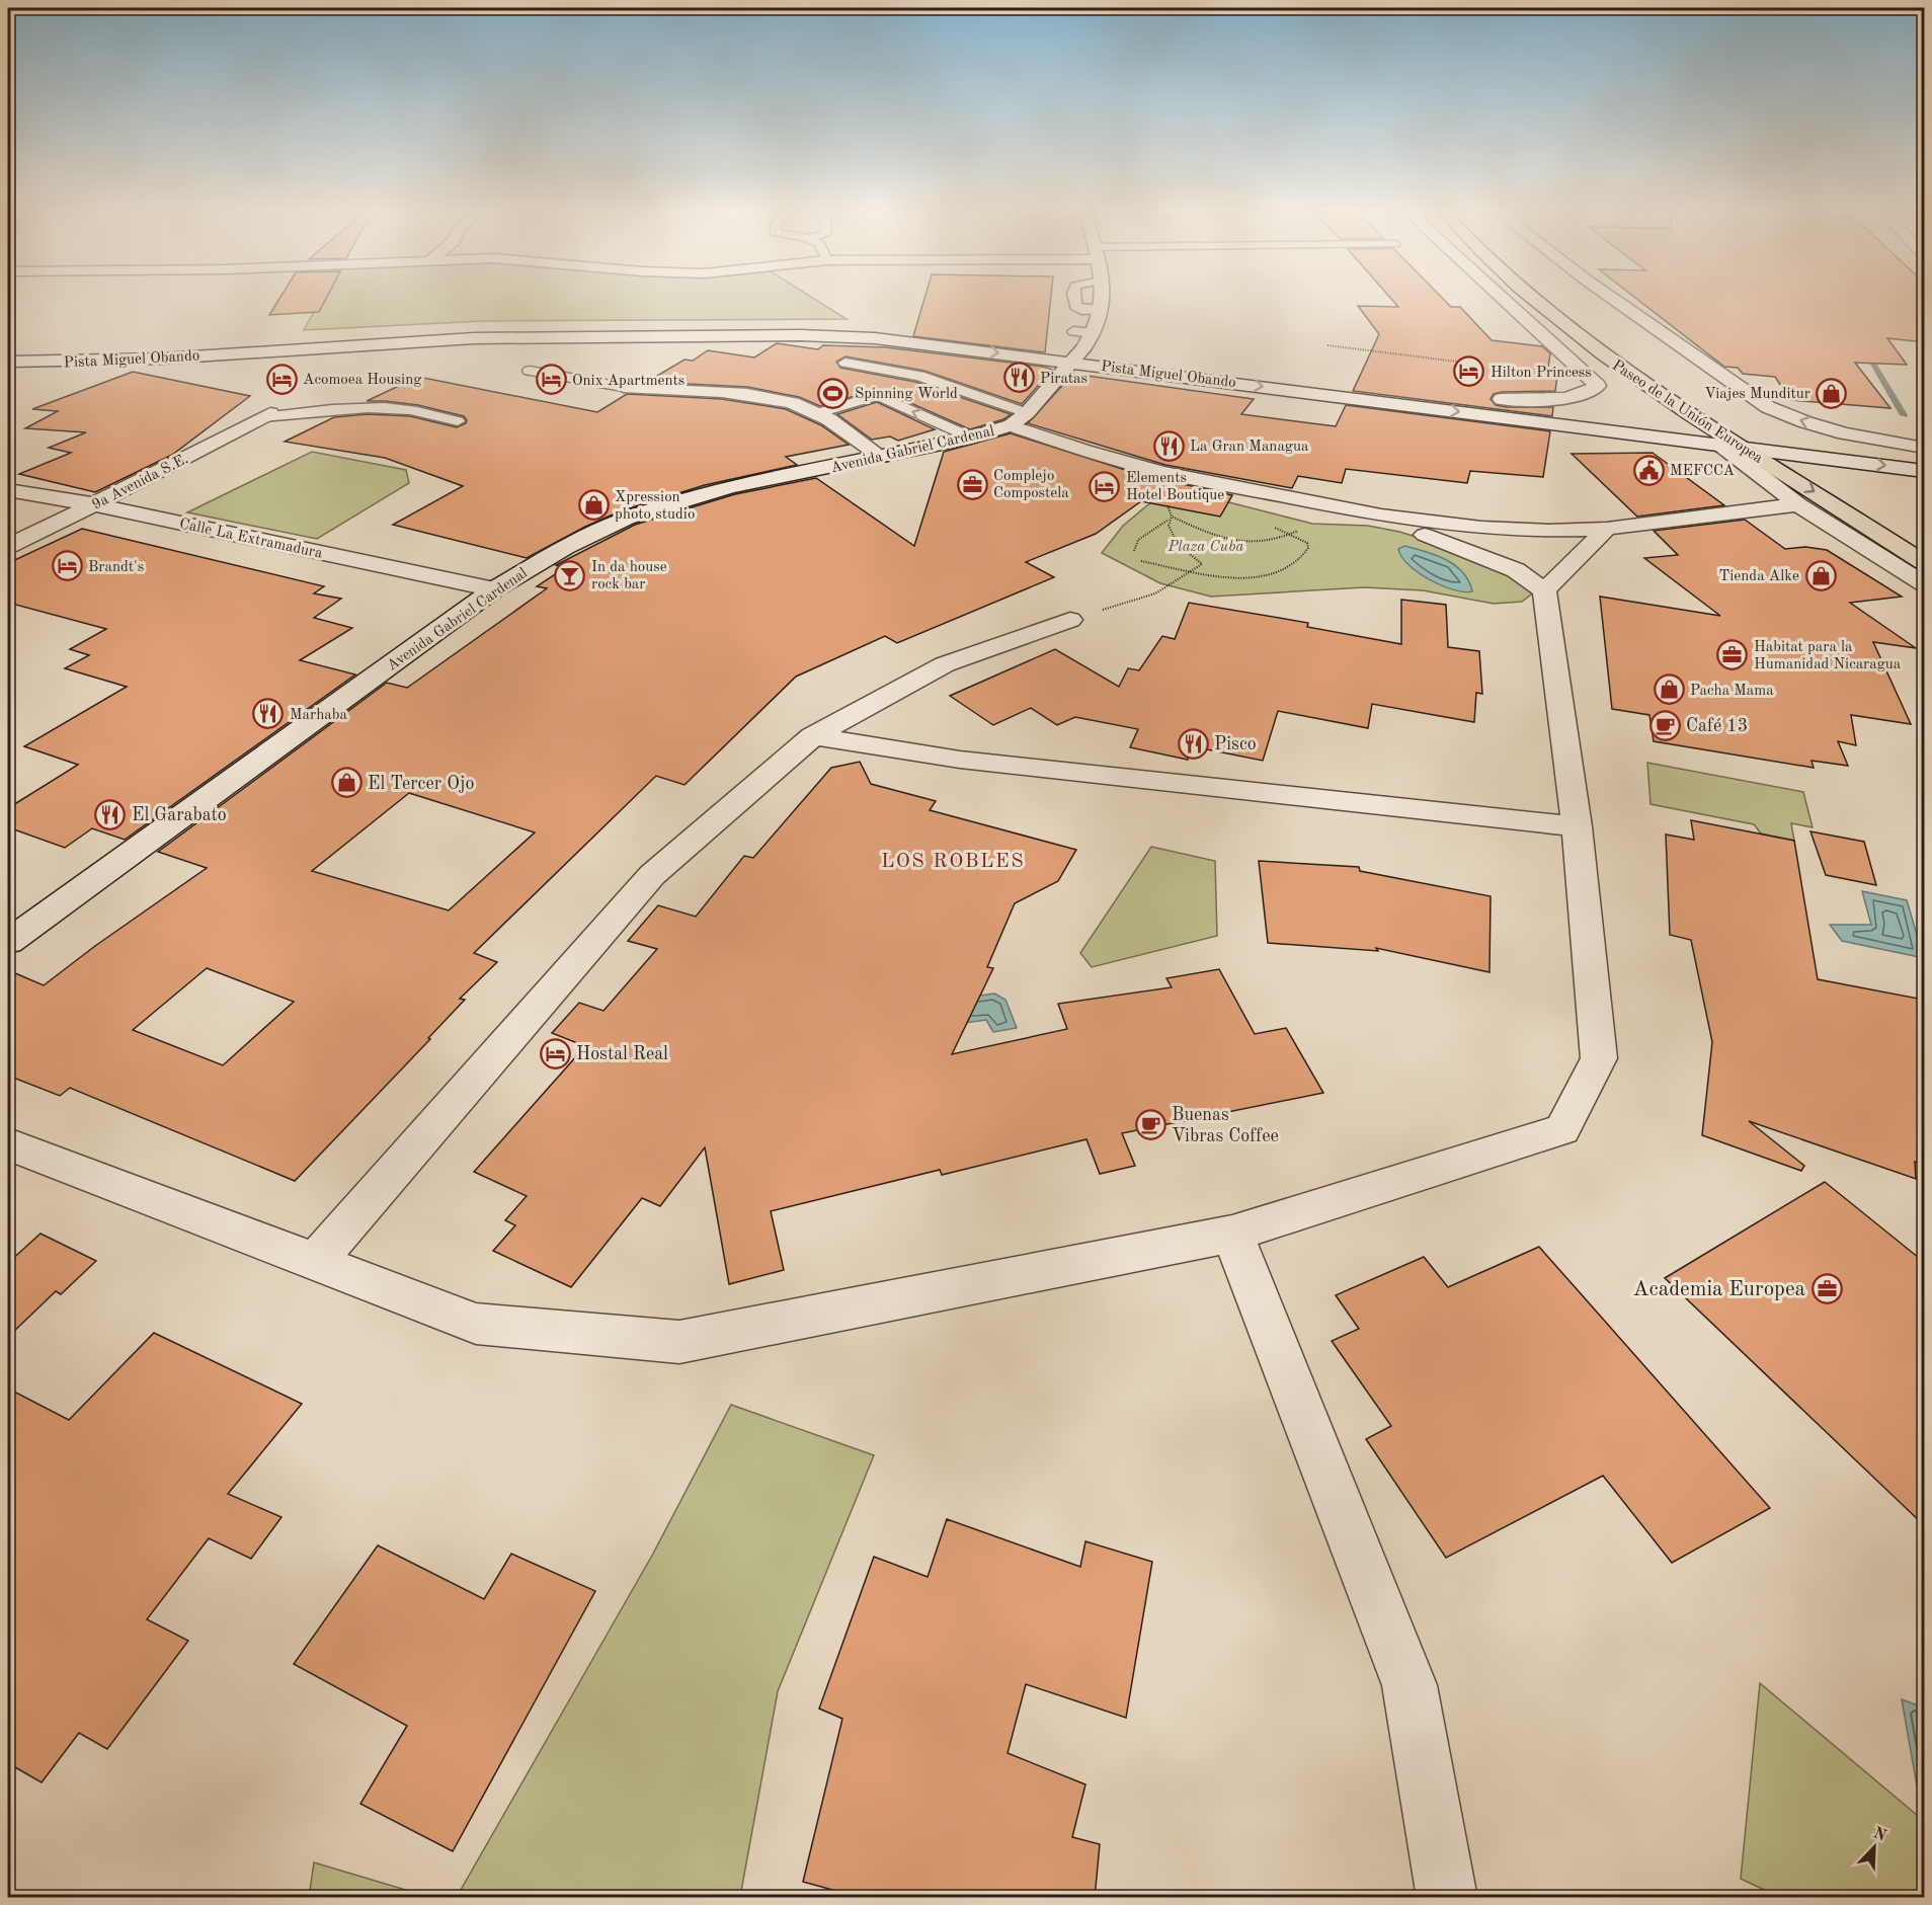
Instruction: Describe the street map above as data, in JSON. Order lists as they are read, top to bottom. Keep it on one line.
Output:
{"streets":{"highway":["Paseo de la Unión Europea"],"street":["Pista Miguel Obando","Avenida Gabriel Cardenal","9a Avenida S.E.","Calle La Extramadura"]},"crossings":[["Pista Miguel Obando","Paseo de la Unión Europea"],["Avenida Gabriel Cardenal","Calle La Extramadura"],["9a Avenida S.E.","Calle La Extramadura"]],"districts":["LOS ROBLES"],"parks":["Plaza Cuba"],"places":{"hotel":["Hilton Princess","Acomoea Housing","Onix Apartments","Elements Hotel Boutique","Brandt's","Hostal Real"],"restaurant":["Piratas","La Gran Managua","Marhaba","Pisco","El Garabato"],"sports":["Spinning World"],"shop":["Viajes Munditur","Xpression photo studio","Tienda Alke","Pacha Mama","El Tercer Ojo"],"public building":["MEFCCA"],"office":["Complejo Compostela","Habitat para la Humanidad Nicaragua","Academia Europea"],"bar":["In da house rock bar"],"cafe":["Café 13","Buenas Vibras Coffee"]},"north":"top right"}
